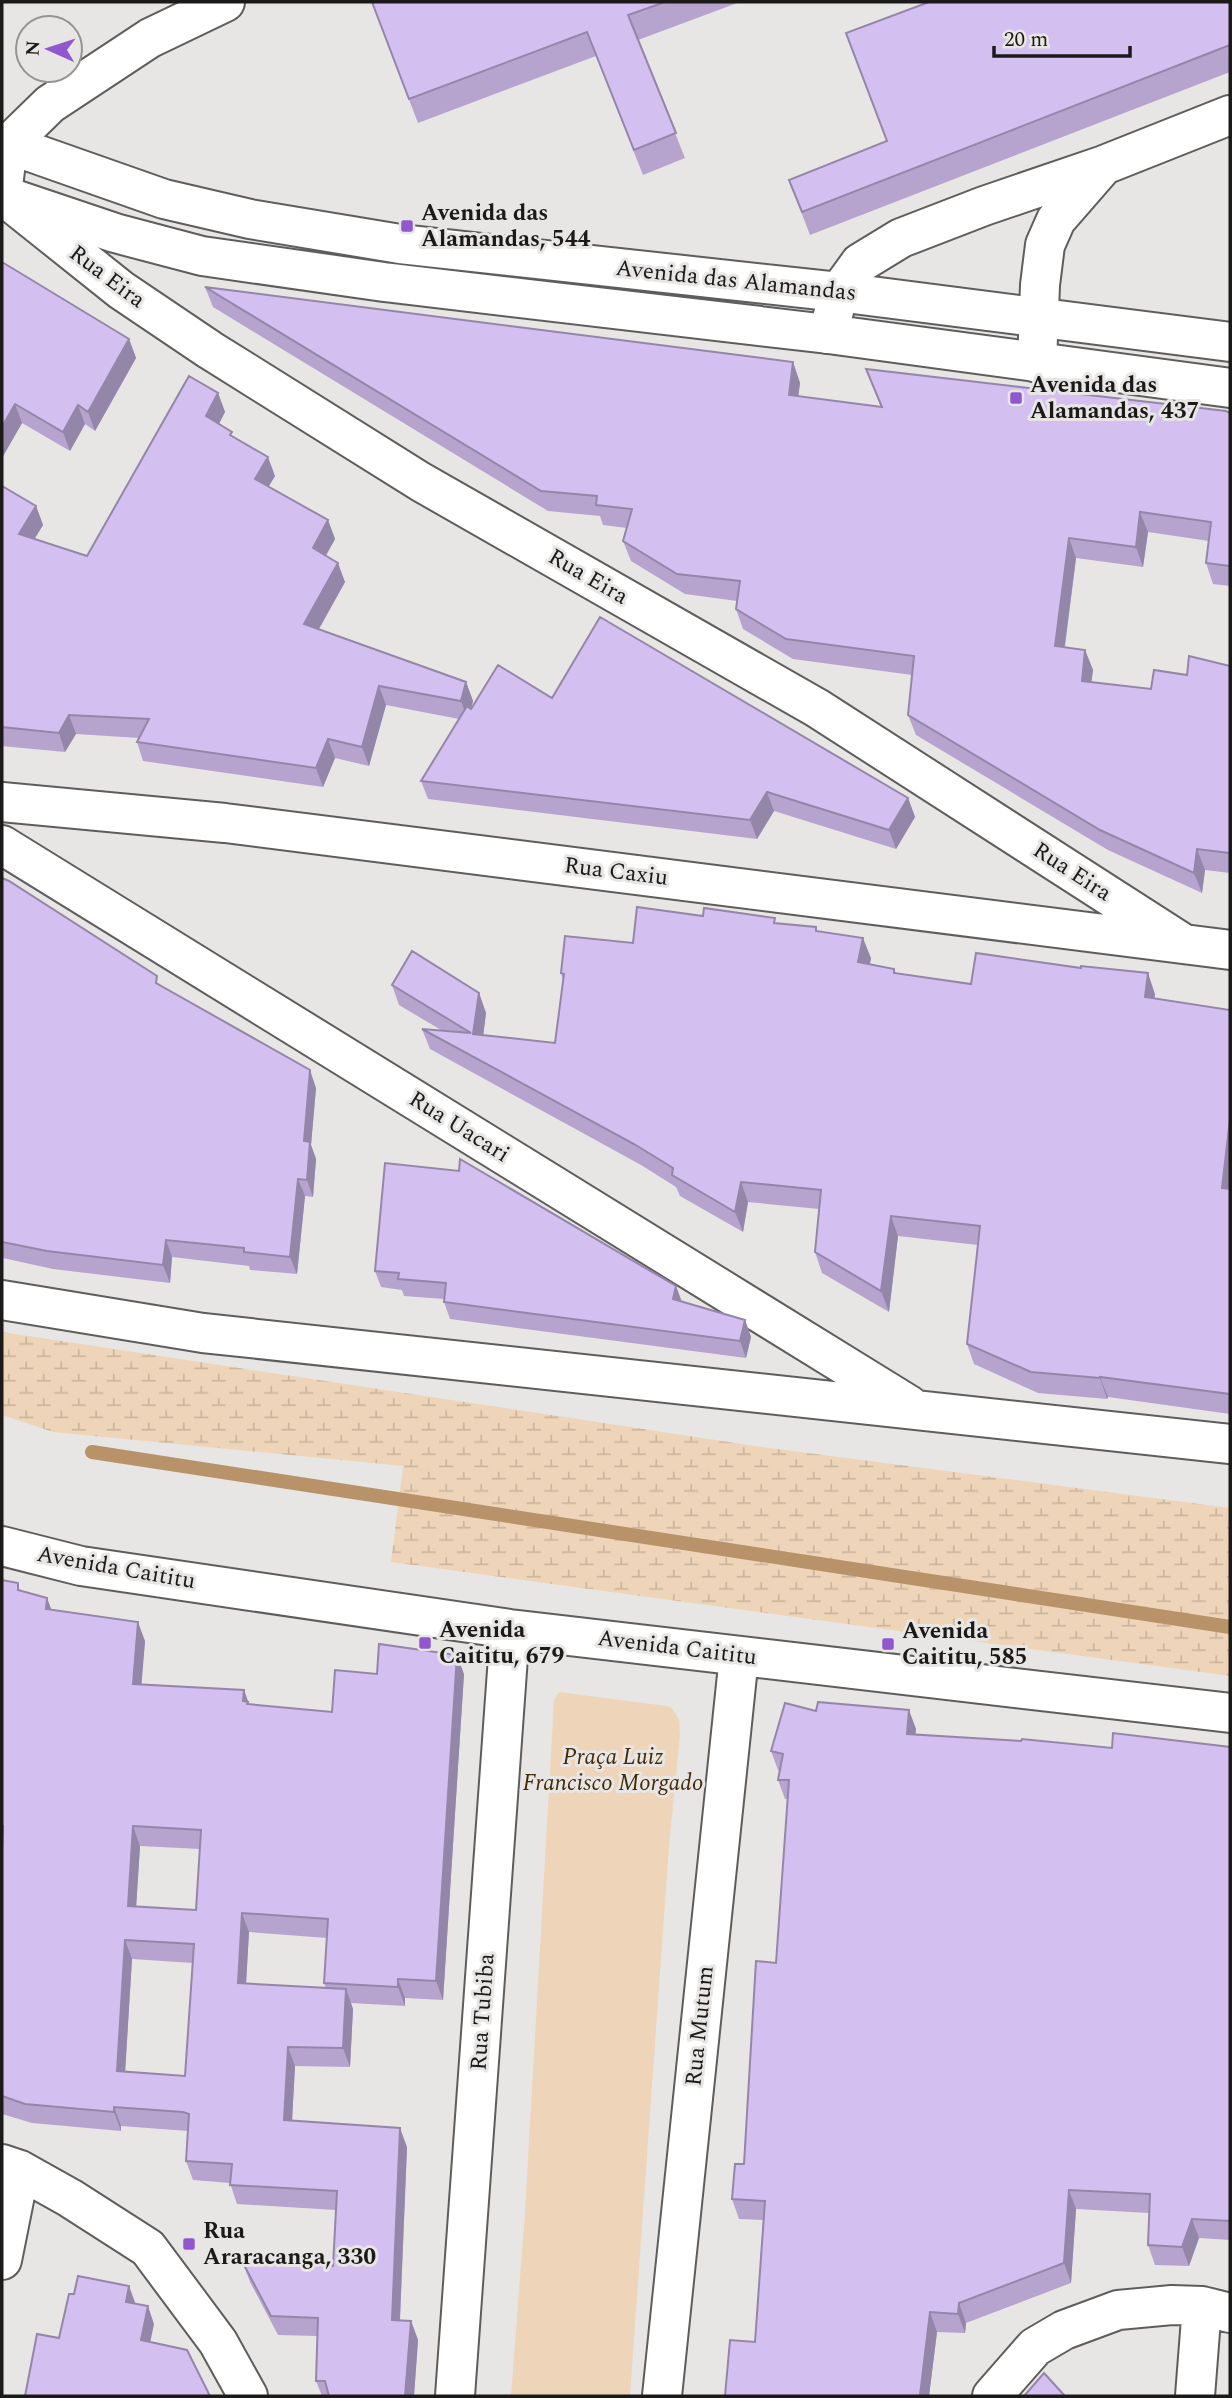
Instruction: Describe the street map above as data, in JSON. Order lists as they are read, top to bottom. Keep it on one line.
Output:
{"streets":{"street":["Rua Eira","Avenida das Alamandas","Rua Caxiu","Rua Uacari","Avenida Caititu","Rua Tubiba","Rua Mutum"]},"crossings":[["Rua Eira","Avenida das Alamandas"],["Rua Eira","Rua Caxiu"],["Avenida Caititu","Rua Tubiba"],["Avenida Caititu","Rua Mutum"]],"parks":["Praça Luiz Francisco Morgado"],"places":{"transit":["Avenida das Alamandas, 544","Avenida das Alamandas, 437","Avenida Caititu, 679","Avenida Caititu, 585","Rua Araracanga, 330"]},"scale_bar":"20 m","north":"left"}
